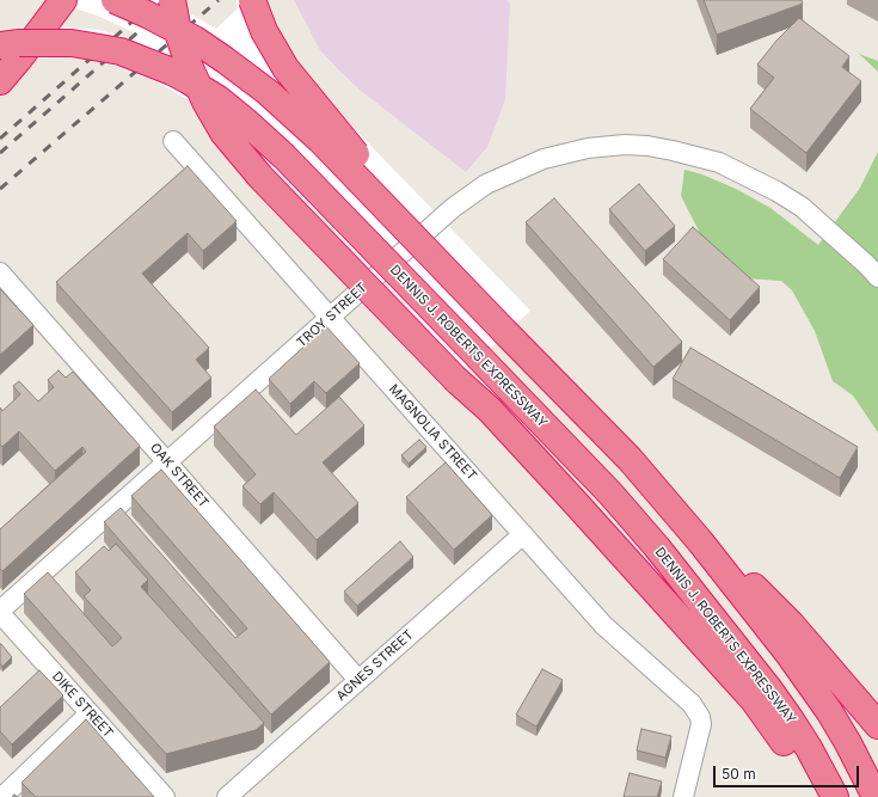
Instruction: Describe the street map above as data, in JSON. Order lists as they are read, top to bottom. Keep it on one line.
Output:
{"streets":{"highway":["DENNIS J. ROBERTS EXPRESSWAY"],"street":["TROY STREET","MAGNOLIA STREET","OAK STREET","AGNES STREET","DIKE STREET"]},"crossings":[["TROY STREET","MAGNOLIA STREET"],["TROY STREET","OAK STREET"],["TROY STREET","DIKE STREET"],["MAGNOLIA STREET","AGNES STREET"],["OAK STREET","AGNES STREET"]],"scale_bar":"50 m"}
